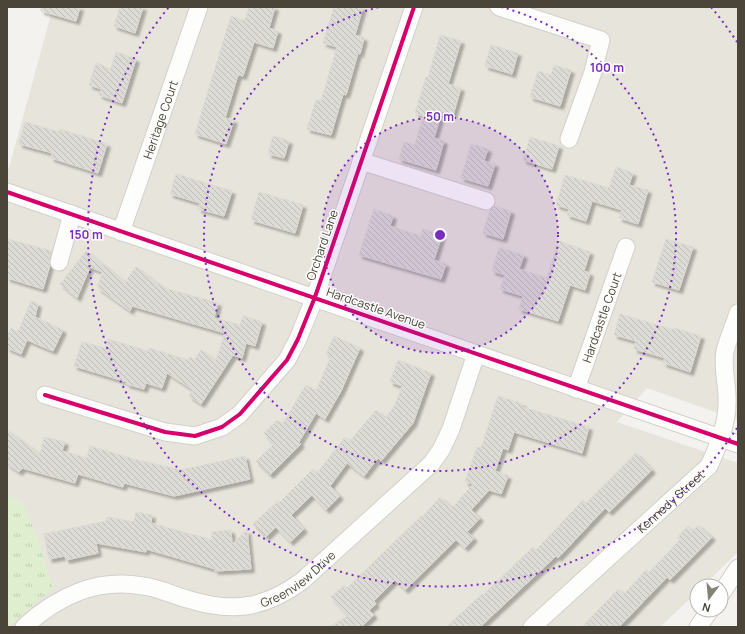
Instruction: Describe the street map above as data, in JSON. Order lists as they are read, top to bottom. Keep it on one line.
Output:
{"streets":{"street":["Heritage Court","Orchard Lane","Hardcastle Avenue","Hardcastle Court","Kennedy Street","Greenview Drive"]},"crossings":[["Heritage Court","Hardcastle Avenue"],["Orchard Lane","Hardcastle Avenue"],["Hardcastle Avenue","Hardcastle Court"],["Hardcastle Avenue","Kennedy Street"],["Hardcastle Avenue","Greenview Drive"]],"north":"bottom","rings":["100 m","50 m","150 m"]}
